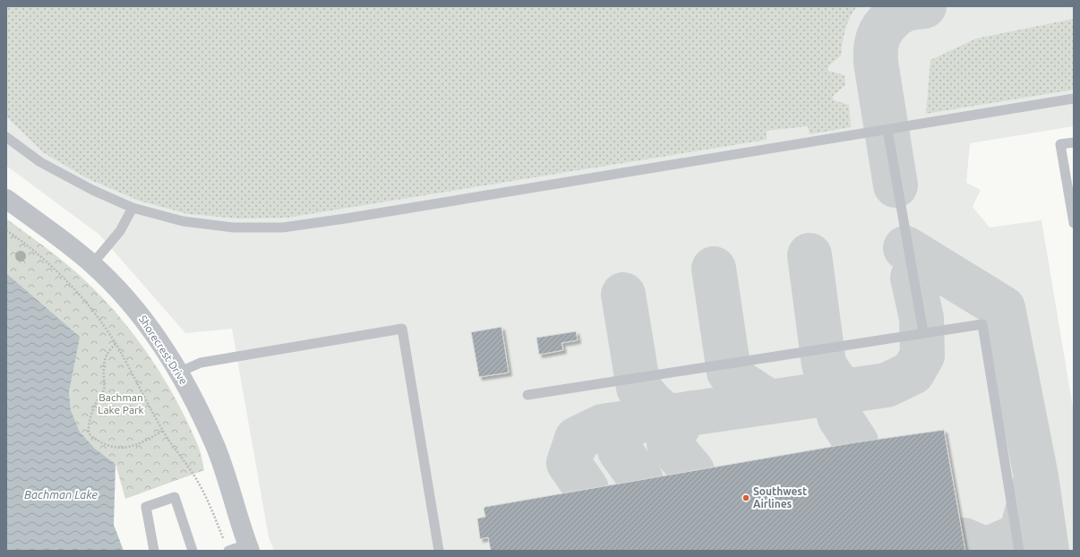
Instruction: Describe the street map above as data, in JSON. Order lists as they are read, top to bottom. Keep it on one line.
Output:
{"streets":{"street":["Shorecrest Drive"]},"water":["Bachman Lake"],"parks":["Bachman Lake Park"],"places":["Southwest Airlines"]}
